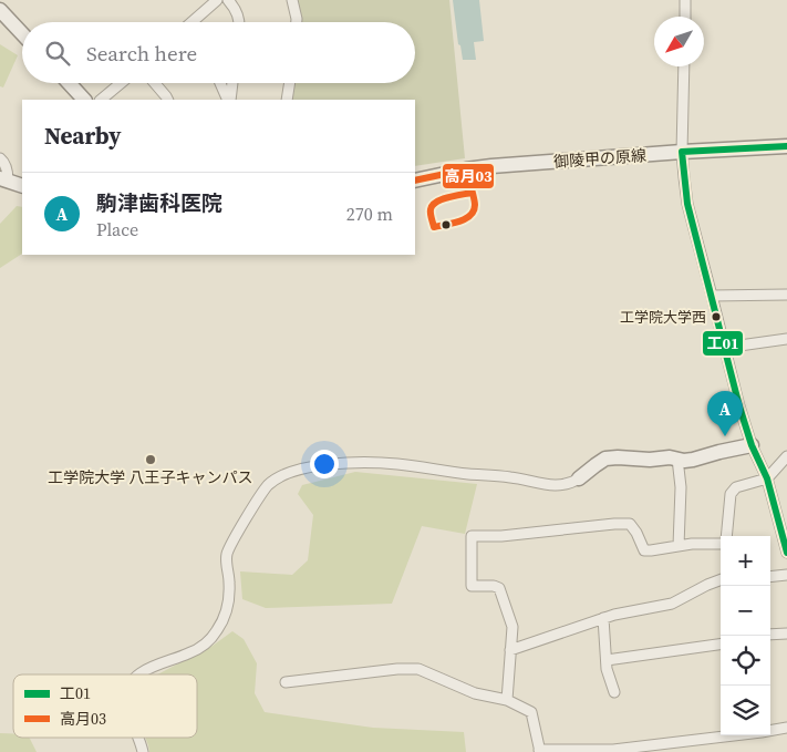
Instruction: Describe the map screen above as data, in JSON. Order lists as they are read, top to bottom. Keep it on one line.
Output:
{"streets":{"street":["御陵甲の原線"]},"places":["工学院大学西","工学院大学 八王子キャンパス"],"lines":["transit line 工01","transit line 高月03"],"legend":["工01","高月03"],"north":"bottom left","page":{"search":"Search here","heading":"Nearby","list":[{"mark":"A","name":"駒津歯科医院","note":"Place","value":"270 m"}],"pins":"A","map_buttons":["+","−"]}}
